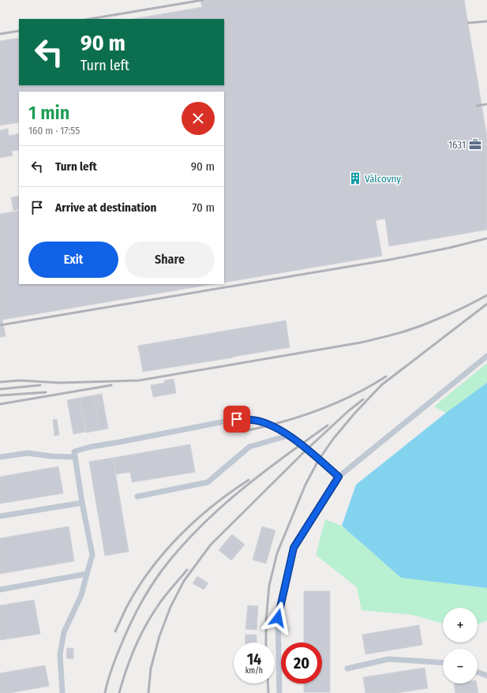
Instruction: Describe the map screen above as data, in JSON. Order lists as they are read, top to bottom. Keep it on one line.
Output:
{"places":{"office":["1631"],"building":["Válcovny"]},"page":{"turn":["90 m","Turn left"],"heading":["1 min","160 m · 17:55"],"list":[{"name":"Turn left","value":"90 m"},{"name":"Arrive at destination","value":"70 m"}],"buttons":["Exit","Share"],"map_buttons":["+","−"],"speed":"14 km/h","limit":"20"}}
